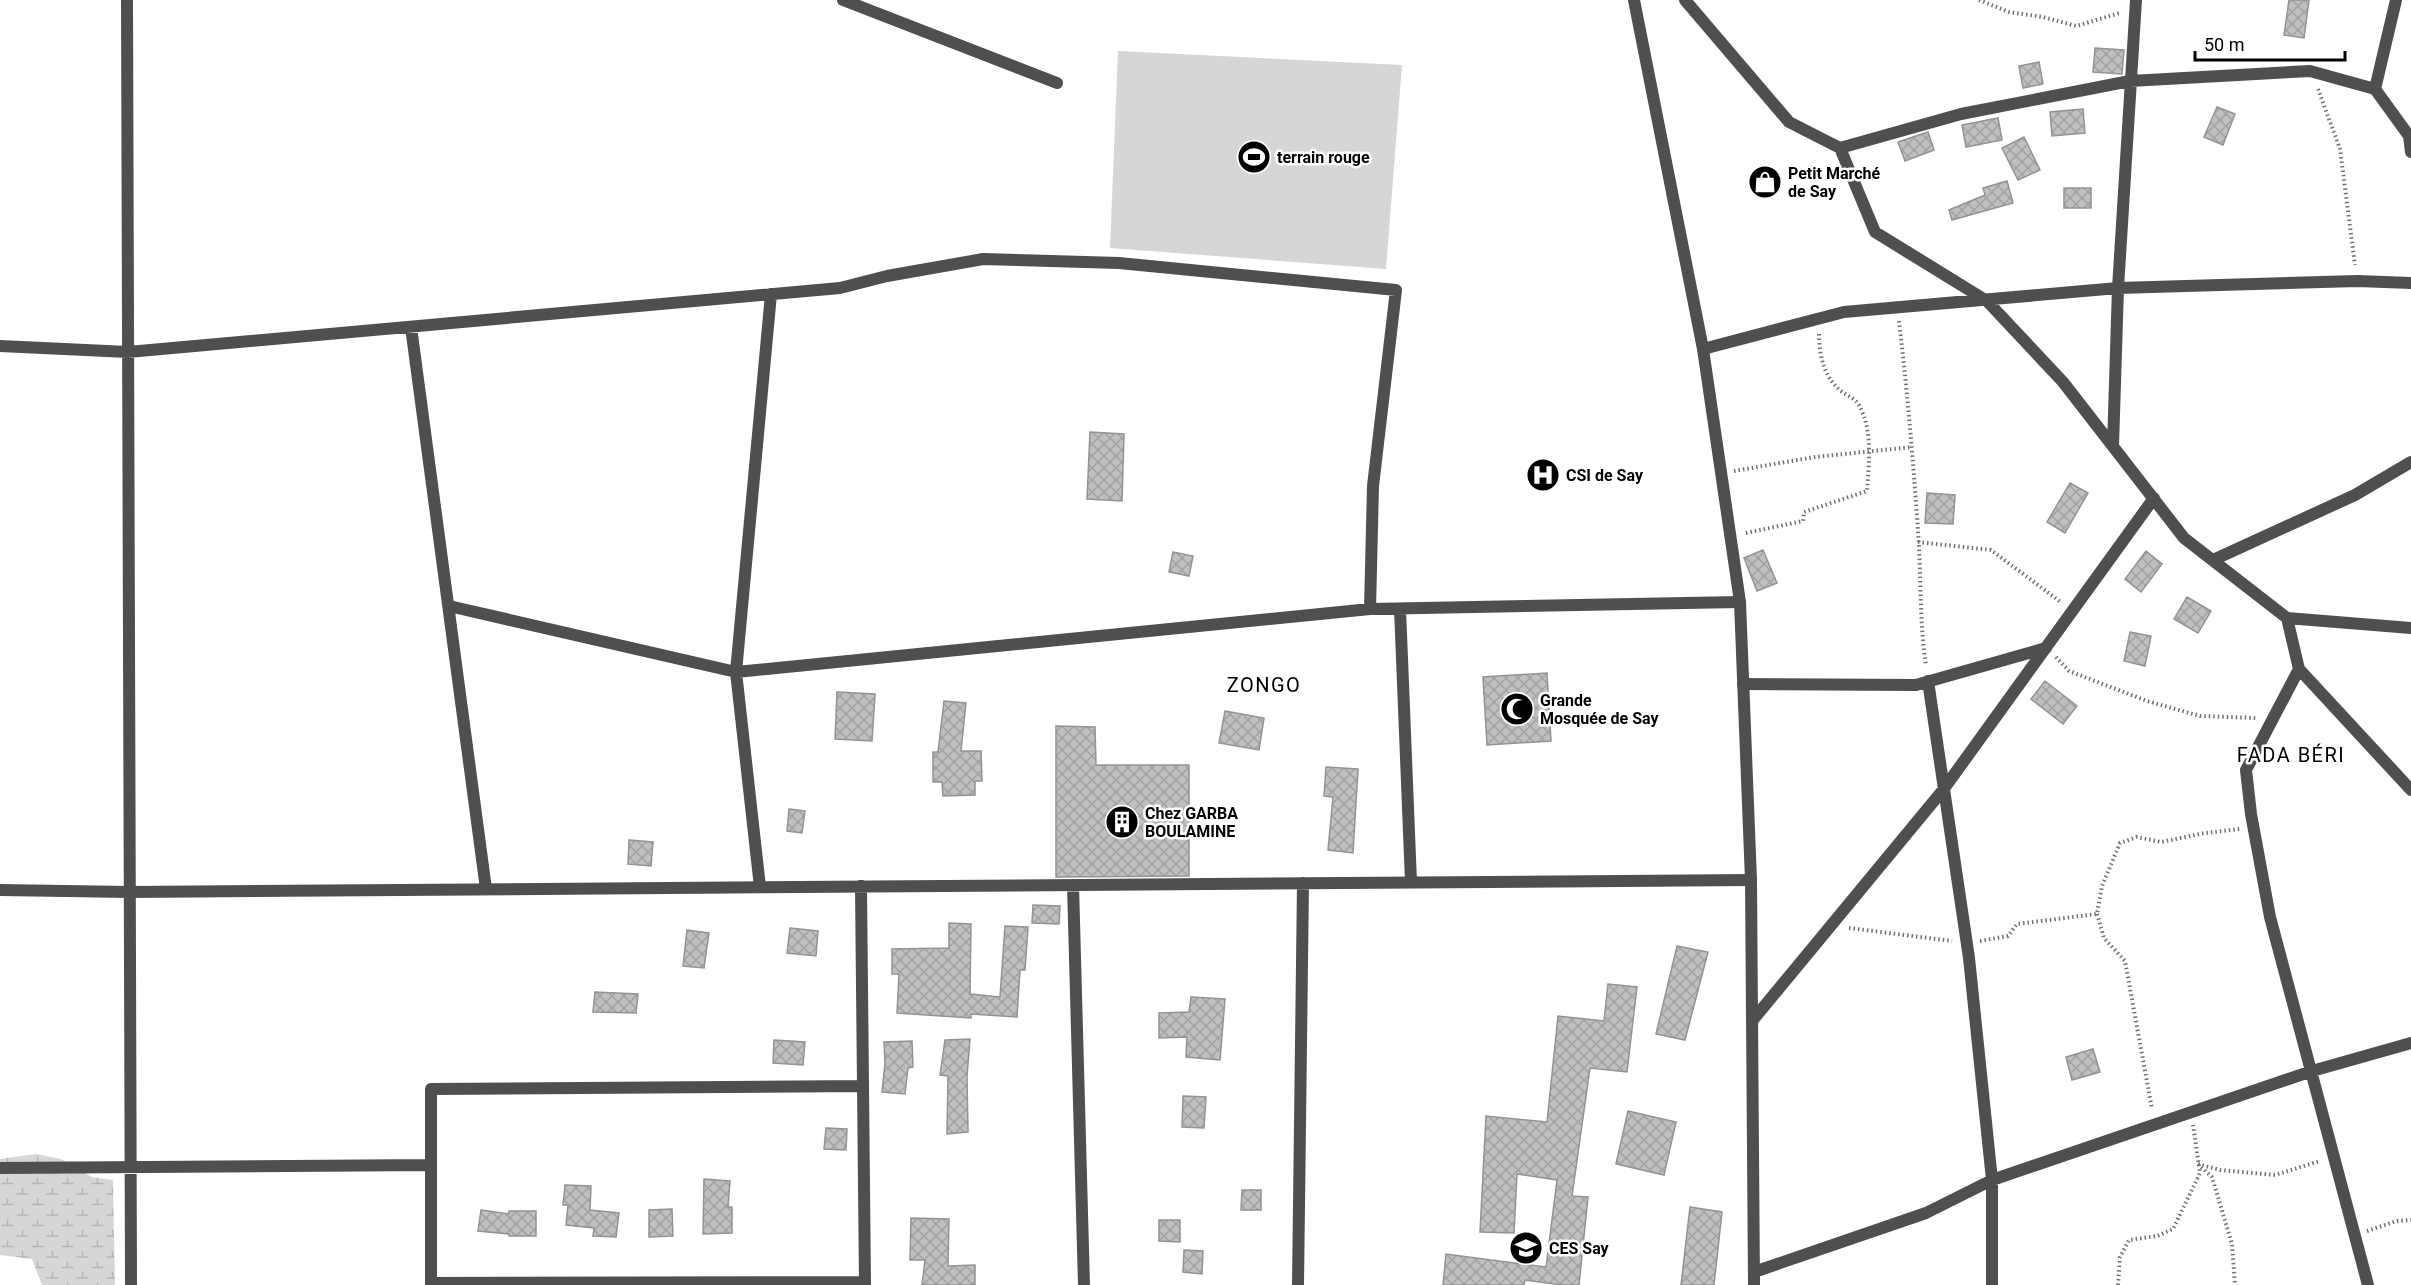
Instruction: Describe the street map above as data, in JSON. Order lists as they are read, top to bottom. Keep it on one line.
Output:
{"districts":["ZONGO","FADA BÉRI"],"places":{"sports":["terrain rouge"],"shop":["Petit Marché de Say"],"hospital":["CSI de Say"],"mosque":["Grande Mosquée de Say"],"building":["Chez GARBA BOULAMINE"],"school or university":["CES Say"]},"scale_bar":"50 m"}
